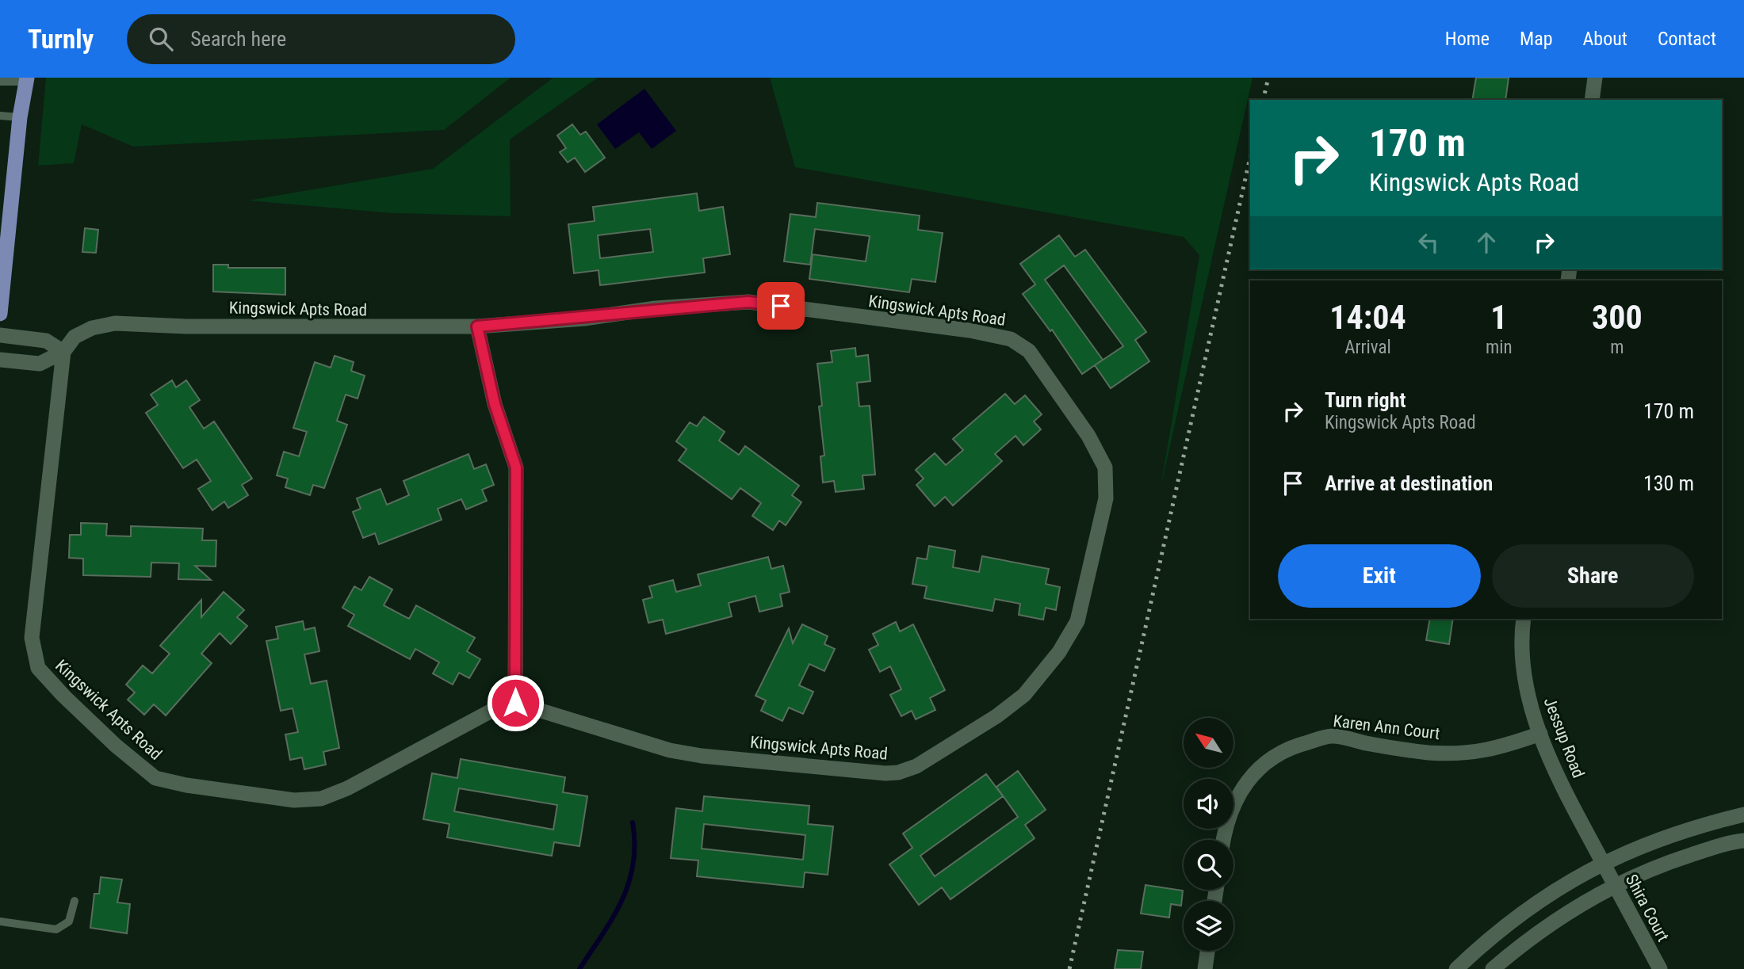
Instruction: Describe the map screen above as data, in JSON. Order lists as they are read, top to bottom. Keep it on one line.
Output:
{"streets":{"street":["Kingswick Apts Road","Karen Ann Court","Jessup Road","Shira Court"]},"crossings":[["Karen Ann Court","Jessup Road"],["Jessup Road","Shira Court"]],"north":"top left","page":{"header":"Turnly","search":"Search here","nav":["Home","Map","About","Contact"],"turn":["170 m","Kingswick Apts Road"],"eta":["14:04","Arrival","1","min","300","m"],"list":[{"name":"Turn right","note":"Kingswick Apts Road","value":"170 m"},{"name":"Arrive at destination","value":"130 m"}],"buttons":["Exit","Share"]}}
